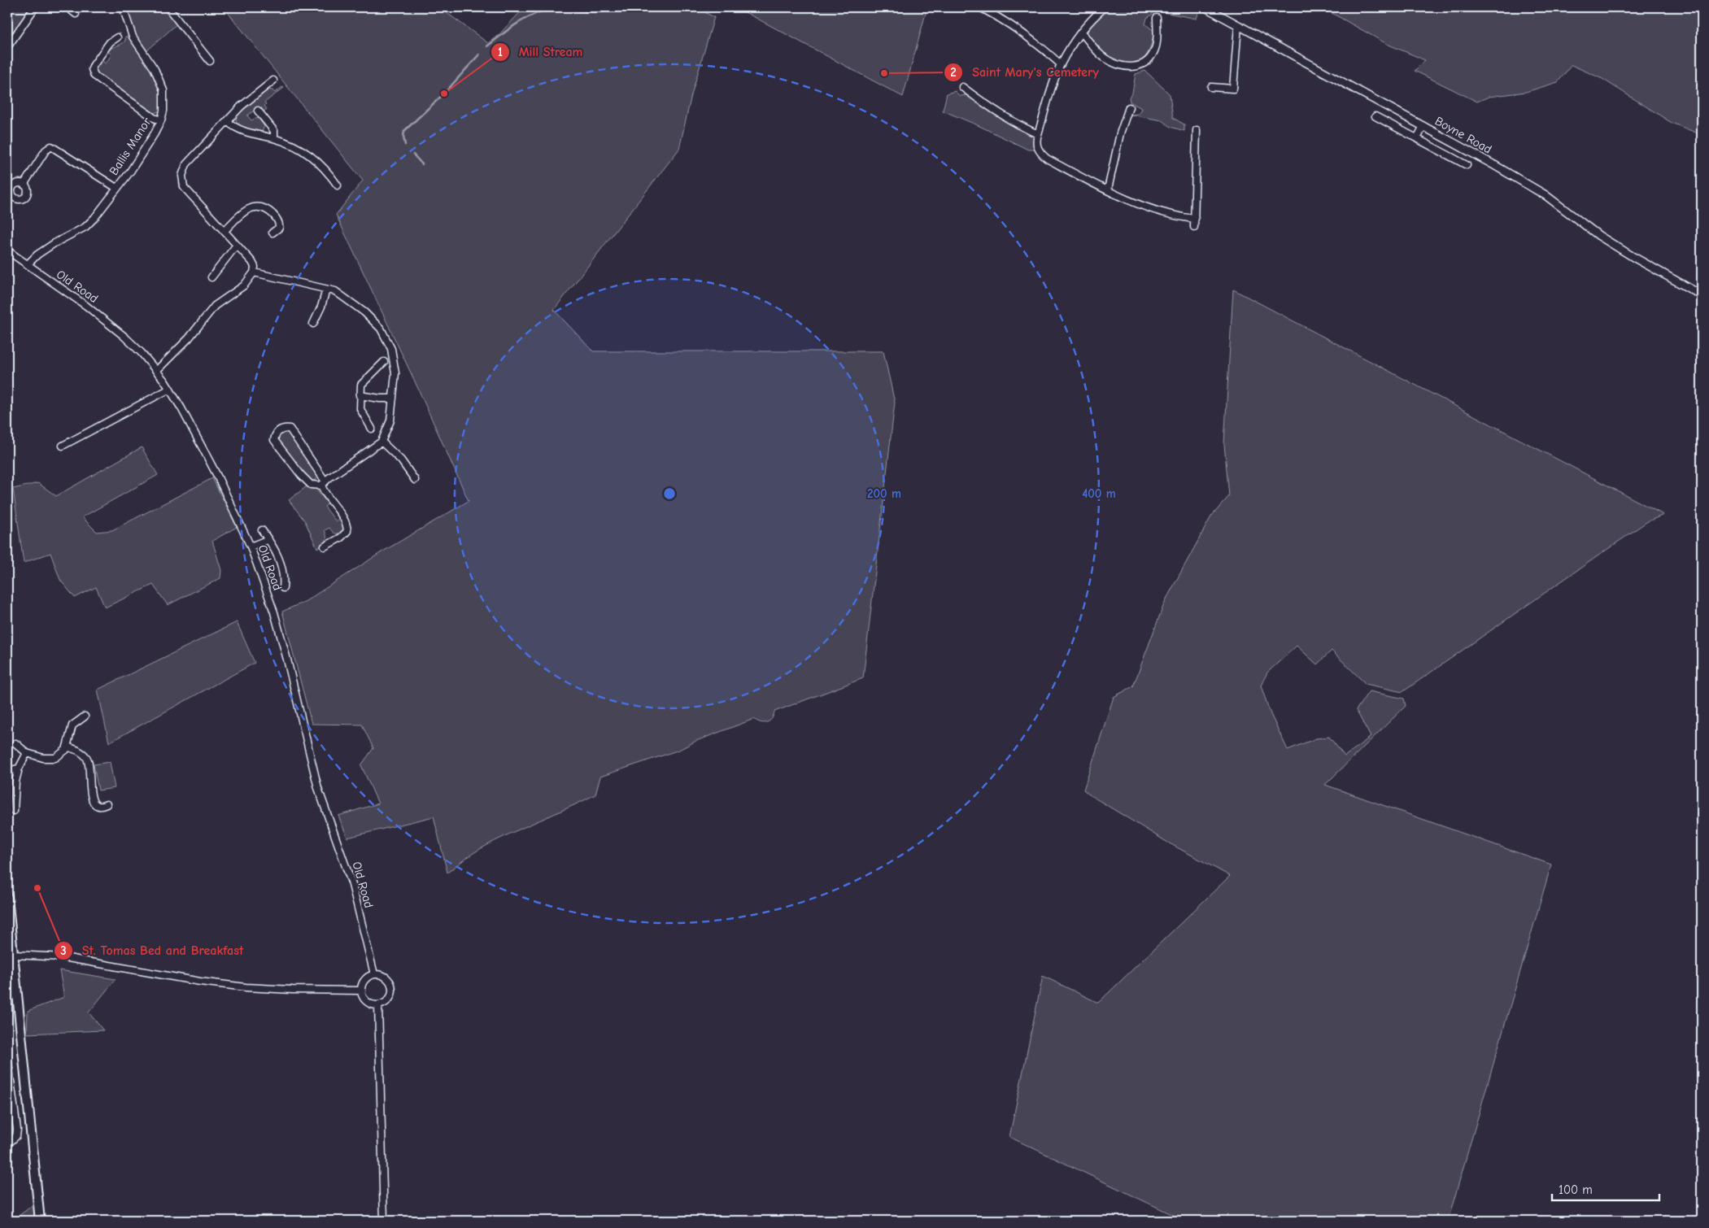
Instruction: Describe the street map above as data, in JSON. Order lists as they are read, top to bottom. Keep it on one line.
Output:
{"streets":{"street":["Boyne Road","Ballis Manor","Old Road"]},"crossings":[["Ballis Manor","Old Road"]],"places":["Saint Mary's Cemetery","Mill Stream","St. Tomas Bed and Breakfast"],"scale_bar":"100 m","rings":["200 m","400 m"]}
